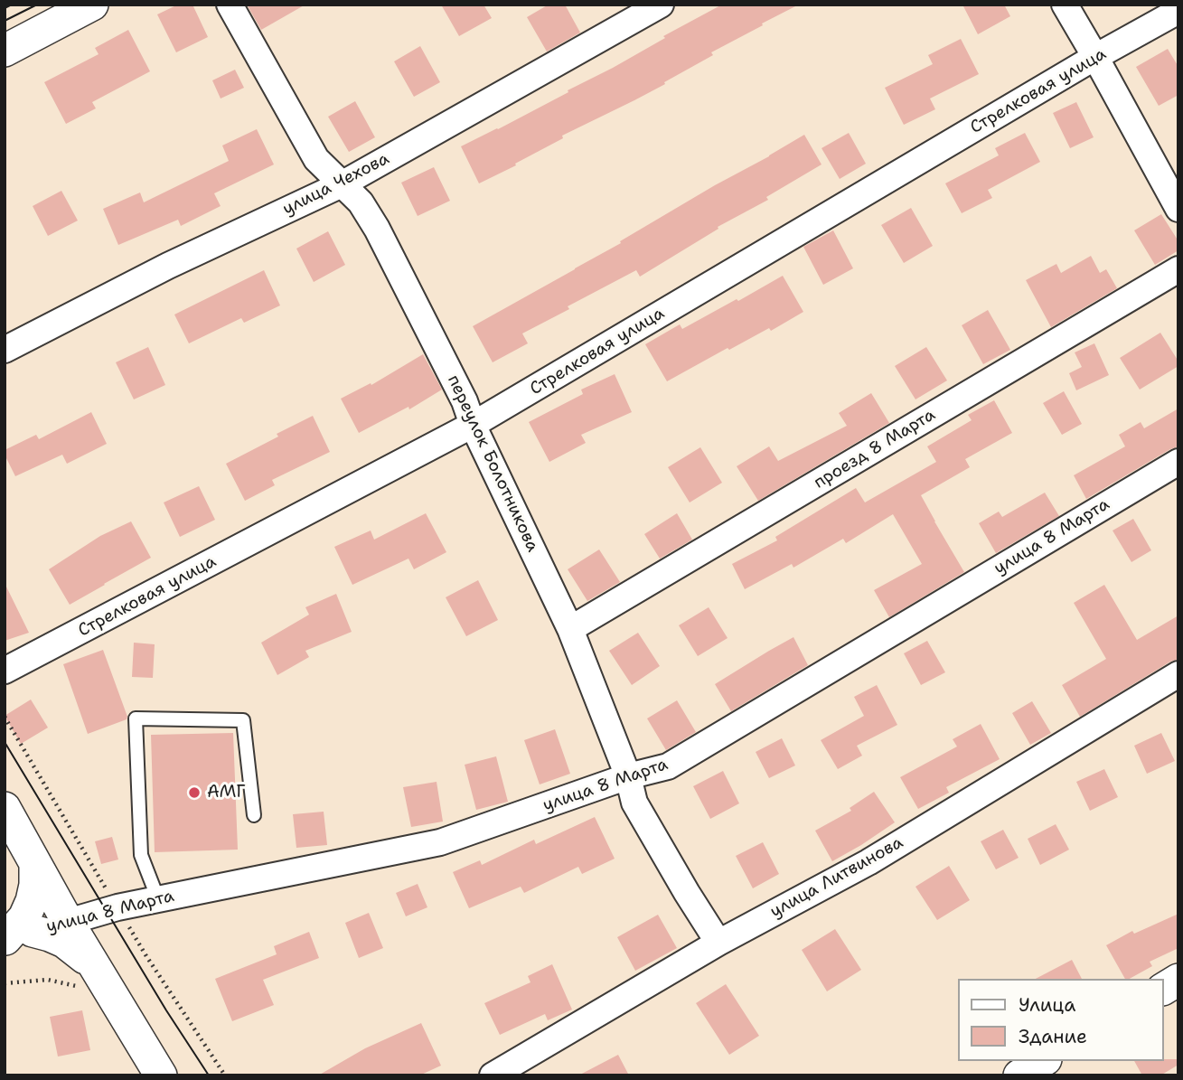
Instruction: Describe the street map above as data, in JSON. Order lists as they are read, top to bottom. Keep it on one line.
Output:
{"streets":{"street":["Стрелковая улица","улица Чехова","проезд 8 Марта","переулок Болотникова","улица 8 Марта","улица Литвинова"]},"crossings":[["Стрелковая улица","переулок Болотникова"],["улица Чехова","переулок Болотникова"],["проезд 8 Марта","переулок Болотникова"],["переулок Болотникова","улица 8 Марта"],["переулок Болотникова","улица Литвинова"]],"places":["АМГ"],"legend":["Улица","Здание"]}
